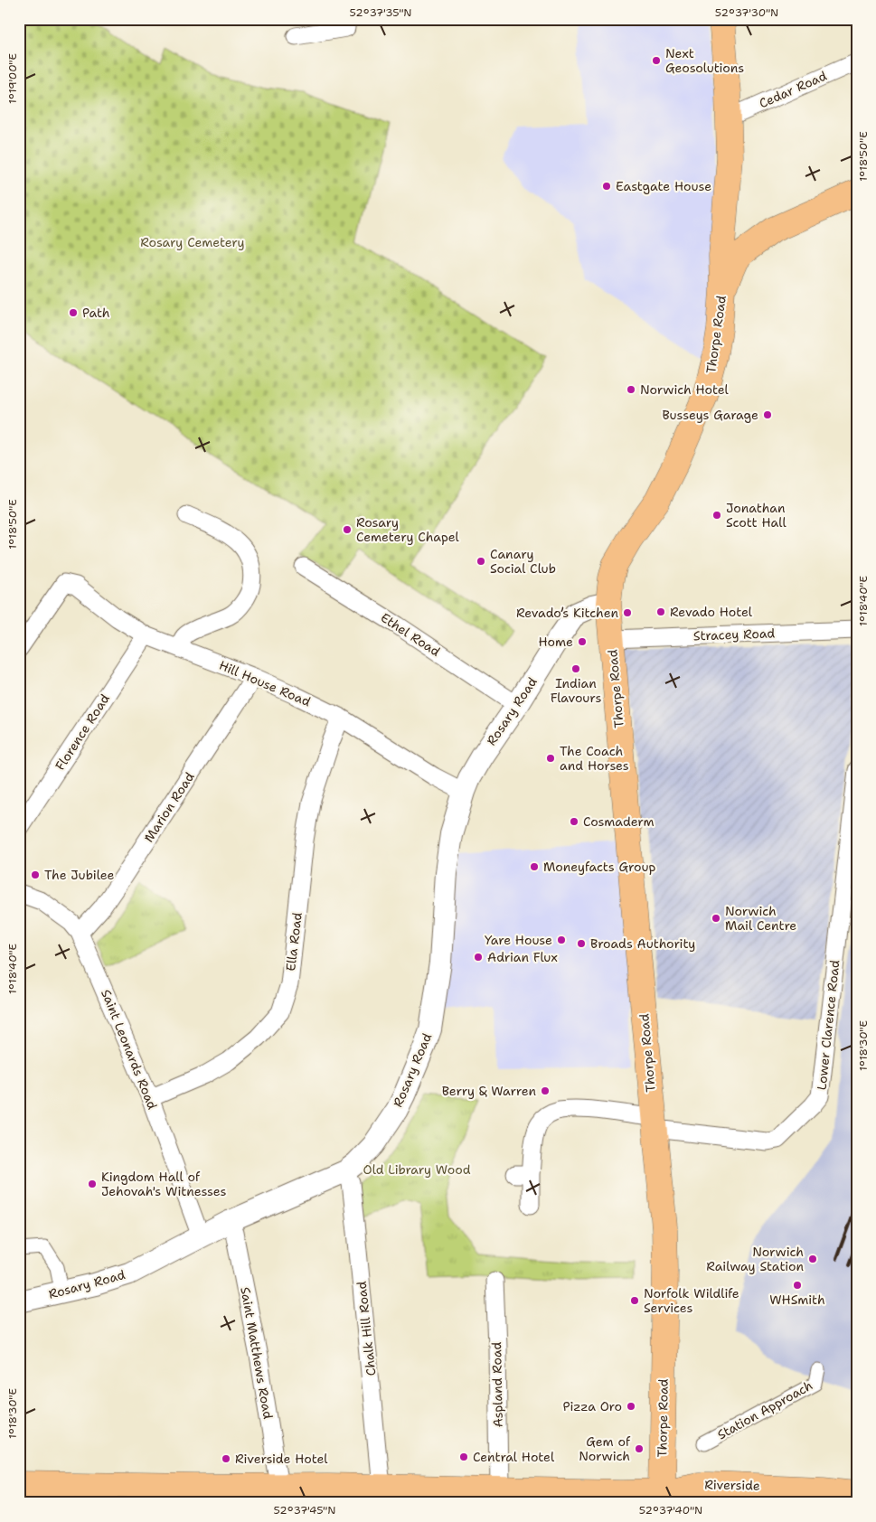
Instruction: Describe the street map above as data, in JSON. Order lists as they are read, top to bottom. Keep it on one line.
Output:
{"streets":{"main road":["Thorpe Road","Riverside"],"street":["Cedar Road","Ethel Road","Stracey Road","Hill House Road","Rosary Road","Florence Road","Marion Road","Ella Road","Lower Clarence Road","Saint Leonards Road","Chalk Hill Road","Saint Matthews Road","Aspland Road","Station Approach"]},"crossings":[["Cedar Road","Thorpe Road"],["Thorpe Road","Stracey Road"],["Thorpe Road","Rosary Road"],["Thorpe Road","Lower Clarence Road"],["Thorpe Road","Riverside"],["Ethel Road","Rosary Road"],["Hill House Road","Rosary Road"],["Hill House Road","Florence Road"],["Hill House Road","Marion Road"],["Hill House Road","Ella Road"],["Rosary Road","Saint Leonards Road"],["Rosary Road","Chalk Hill Road"],["Rosary Road","Saint Matthews Road"],["Marion Road","Saint Leonards Road"],["Ella Road","Saint Leonards Road"],["Chalk Hill Road","Riverside"],["Saint Matthews Road","Riverside"],["Aspland Road","Riverside"]],"parks":["Rosary Cemetery","Old Library Wood"],"places":["Next Geosolutions","Eastgate House","Path","Norwich Hotel","Busseys Garage","Jonathan Scott Hall","Rosary Cemetery Chapel","Canary Social Club","Revado Hotel","Revado’s Kitchen","Home","Indian Flavours","The Coach and Horses","Cosmaderm","Moneyfacts Group","The Jubilee","Norwich Mail Centre","Yare House","Broads Authority","Adrian Flux","Berry & Warren","Kingdom Hall of Jehovah's Witnesses","Norwich Railway Station","WHSmith","Norfolk Wildlife Services","Pizza Oro","Gem of Norwich","Central Hotel","Riverside Hotel"],"coordinates":["52°37'35\"N","52°37'30\"N","1°19'00\"E","1°18'50\"E","1°18'40\"E","1°18'30\"E","52°37'45\"N","52°37'40\"N"]}
